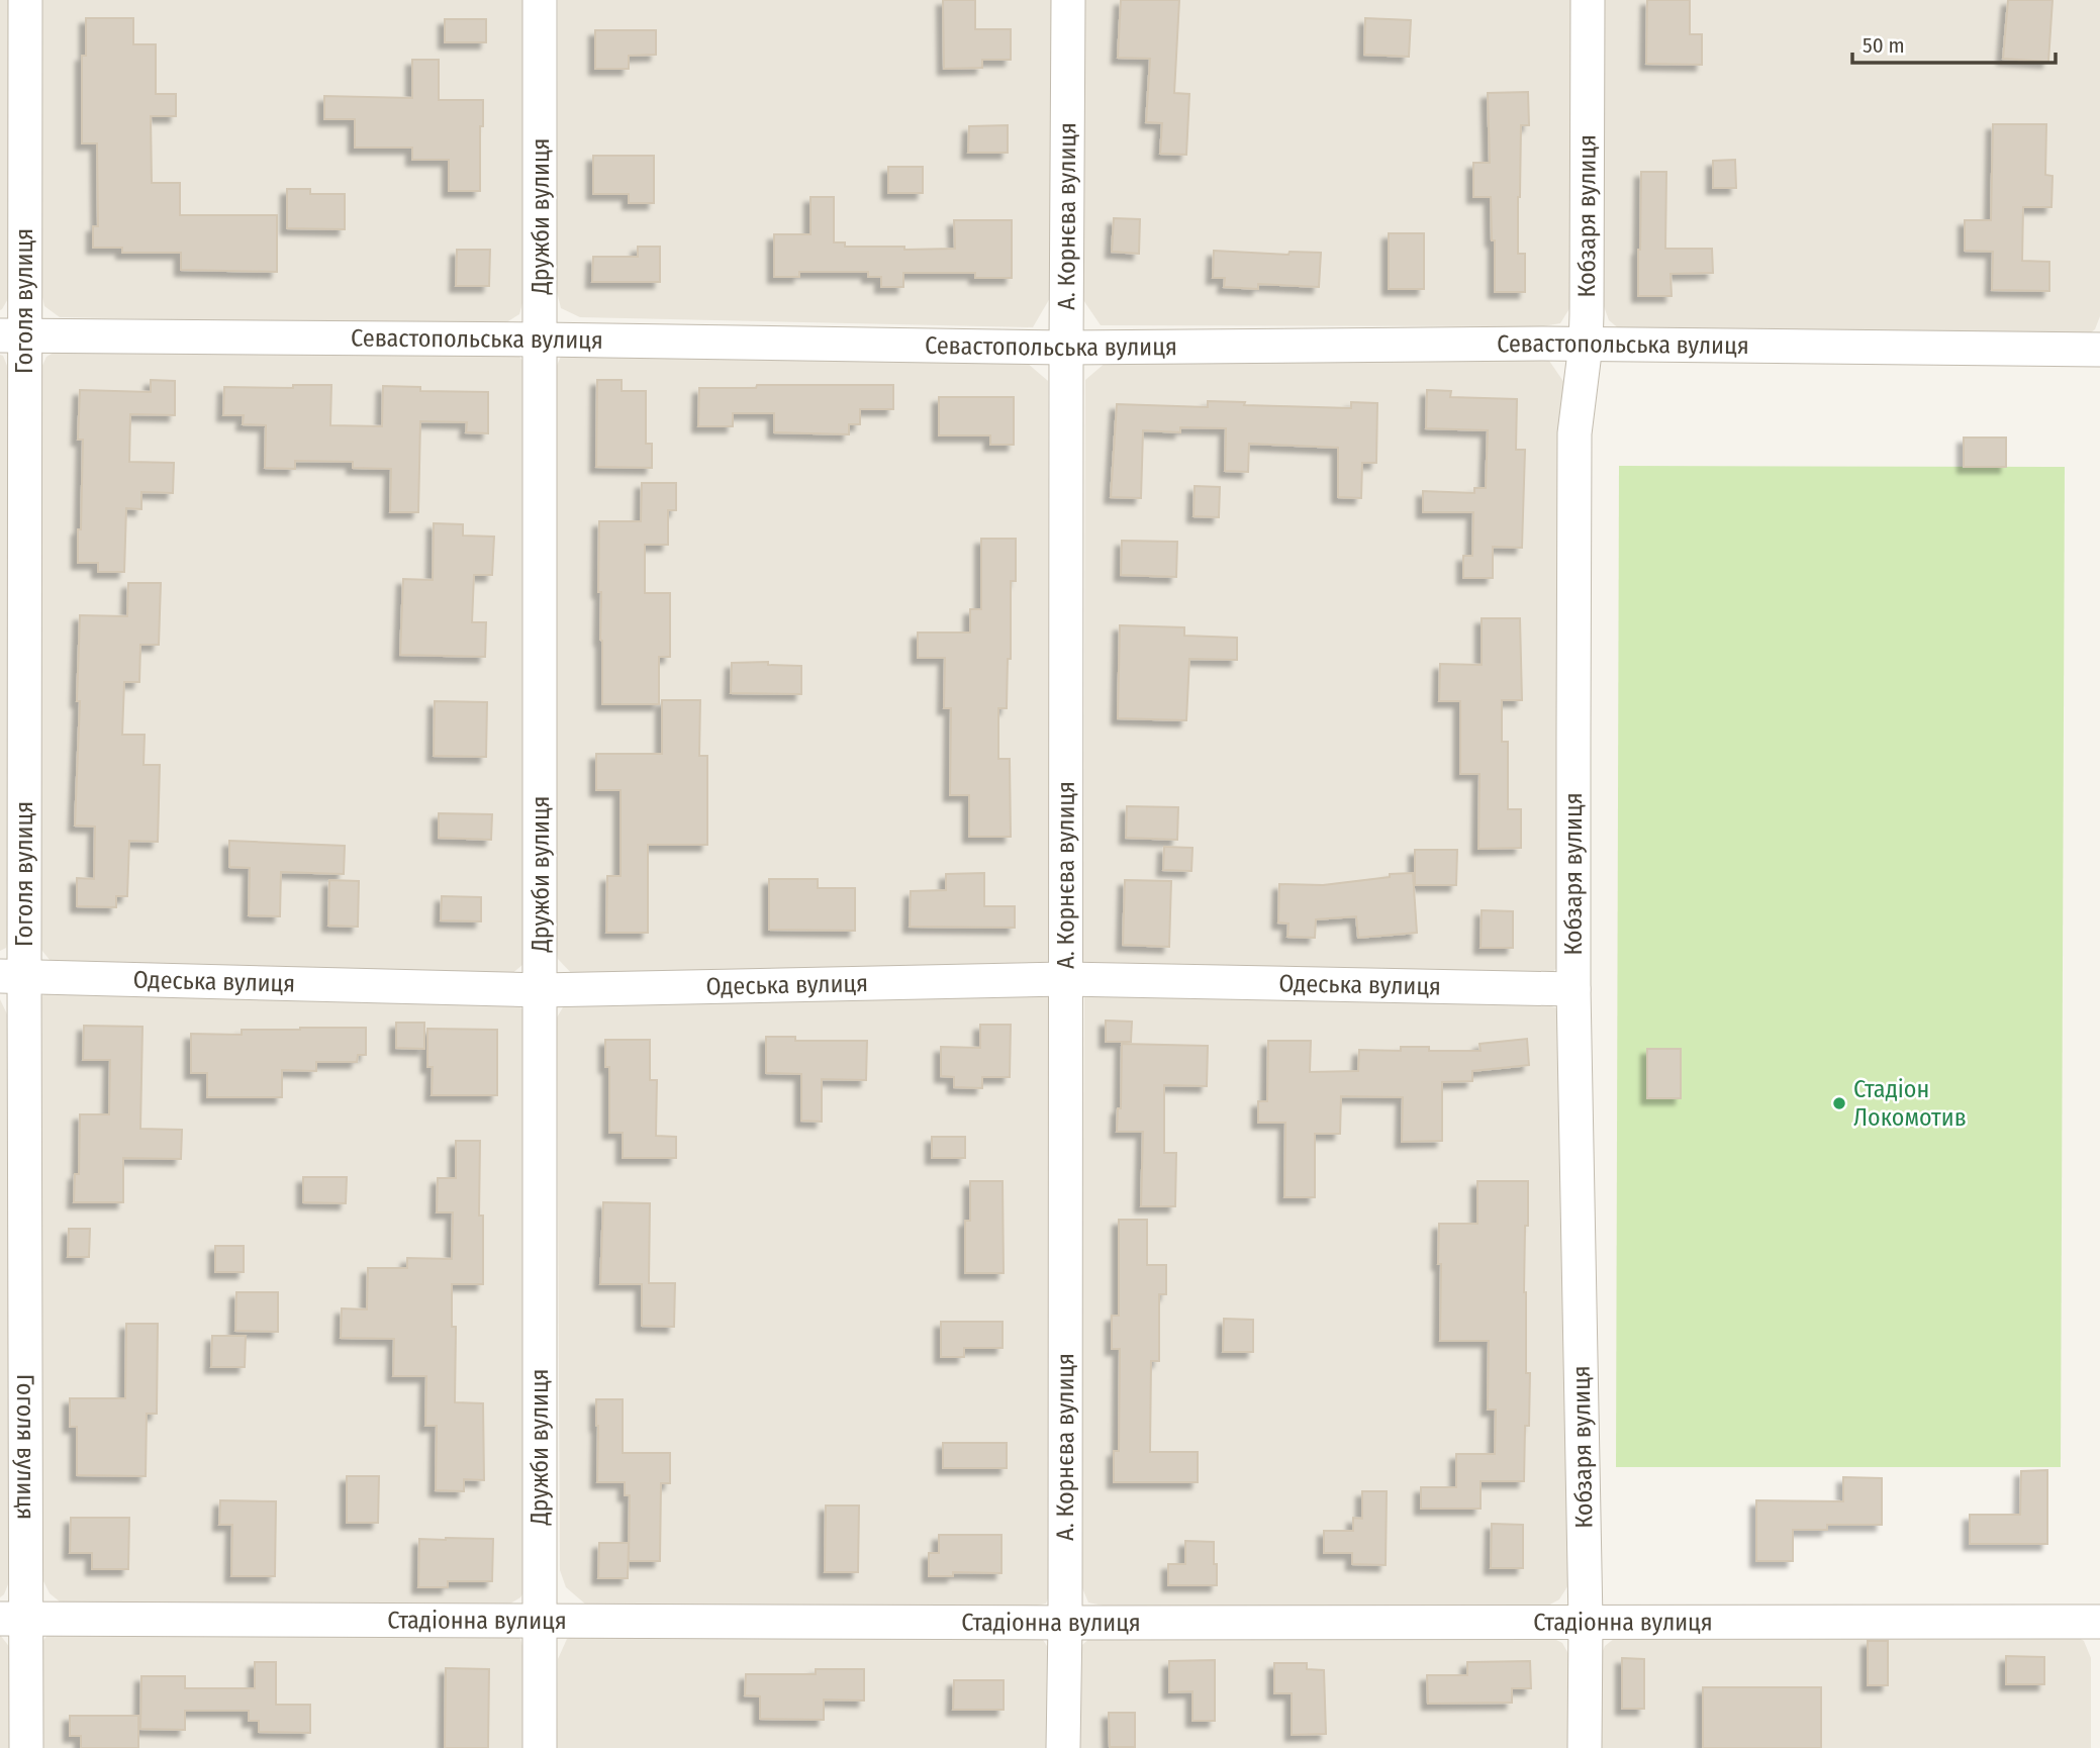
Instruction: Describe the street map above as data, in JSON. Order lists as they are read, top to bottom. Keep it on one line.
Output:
{"streets":{"street":["Дружби вулиця","А. Корнєва вулиця","Кобзаря вулиця","Гоголя вулиця","Севастопольська вулиця","Одеська вулиця","Стадіонна вулиця"]},"crossings":[["Дружби вулиця","Севастопольська вулиця"],["Дружби вулиця","Одеська вулиця"],["Дружби вулиця","Стадіонна вулиця"],["А. Корнєва вулиця","Севастопольська вулиця"],["А. Корнєва вулиця","Одеська вулиця"],["А. Корнєва вулиця","Стадіонна вулиця"],["Кобзаря вулиця","Севастопольська вулиця"],["Кобзаря вулиця","Одеська вулиця"],["Кобзаря вулиця","Стадіонна вулиця"],["Гоголя вулиця","Севастопольська вулиця"],["Гоголя вулиця","Одеська вулиця"],["Гоголя вулиця","Стадіонна вулиця"]],"places":["Стадіон Локомотив"],"scale_bar":"50 m"}
